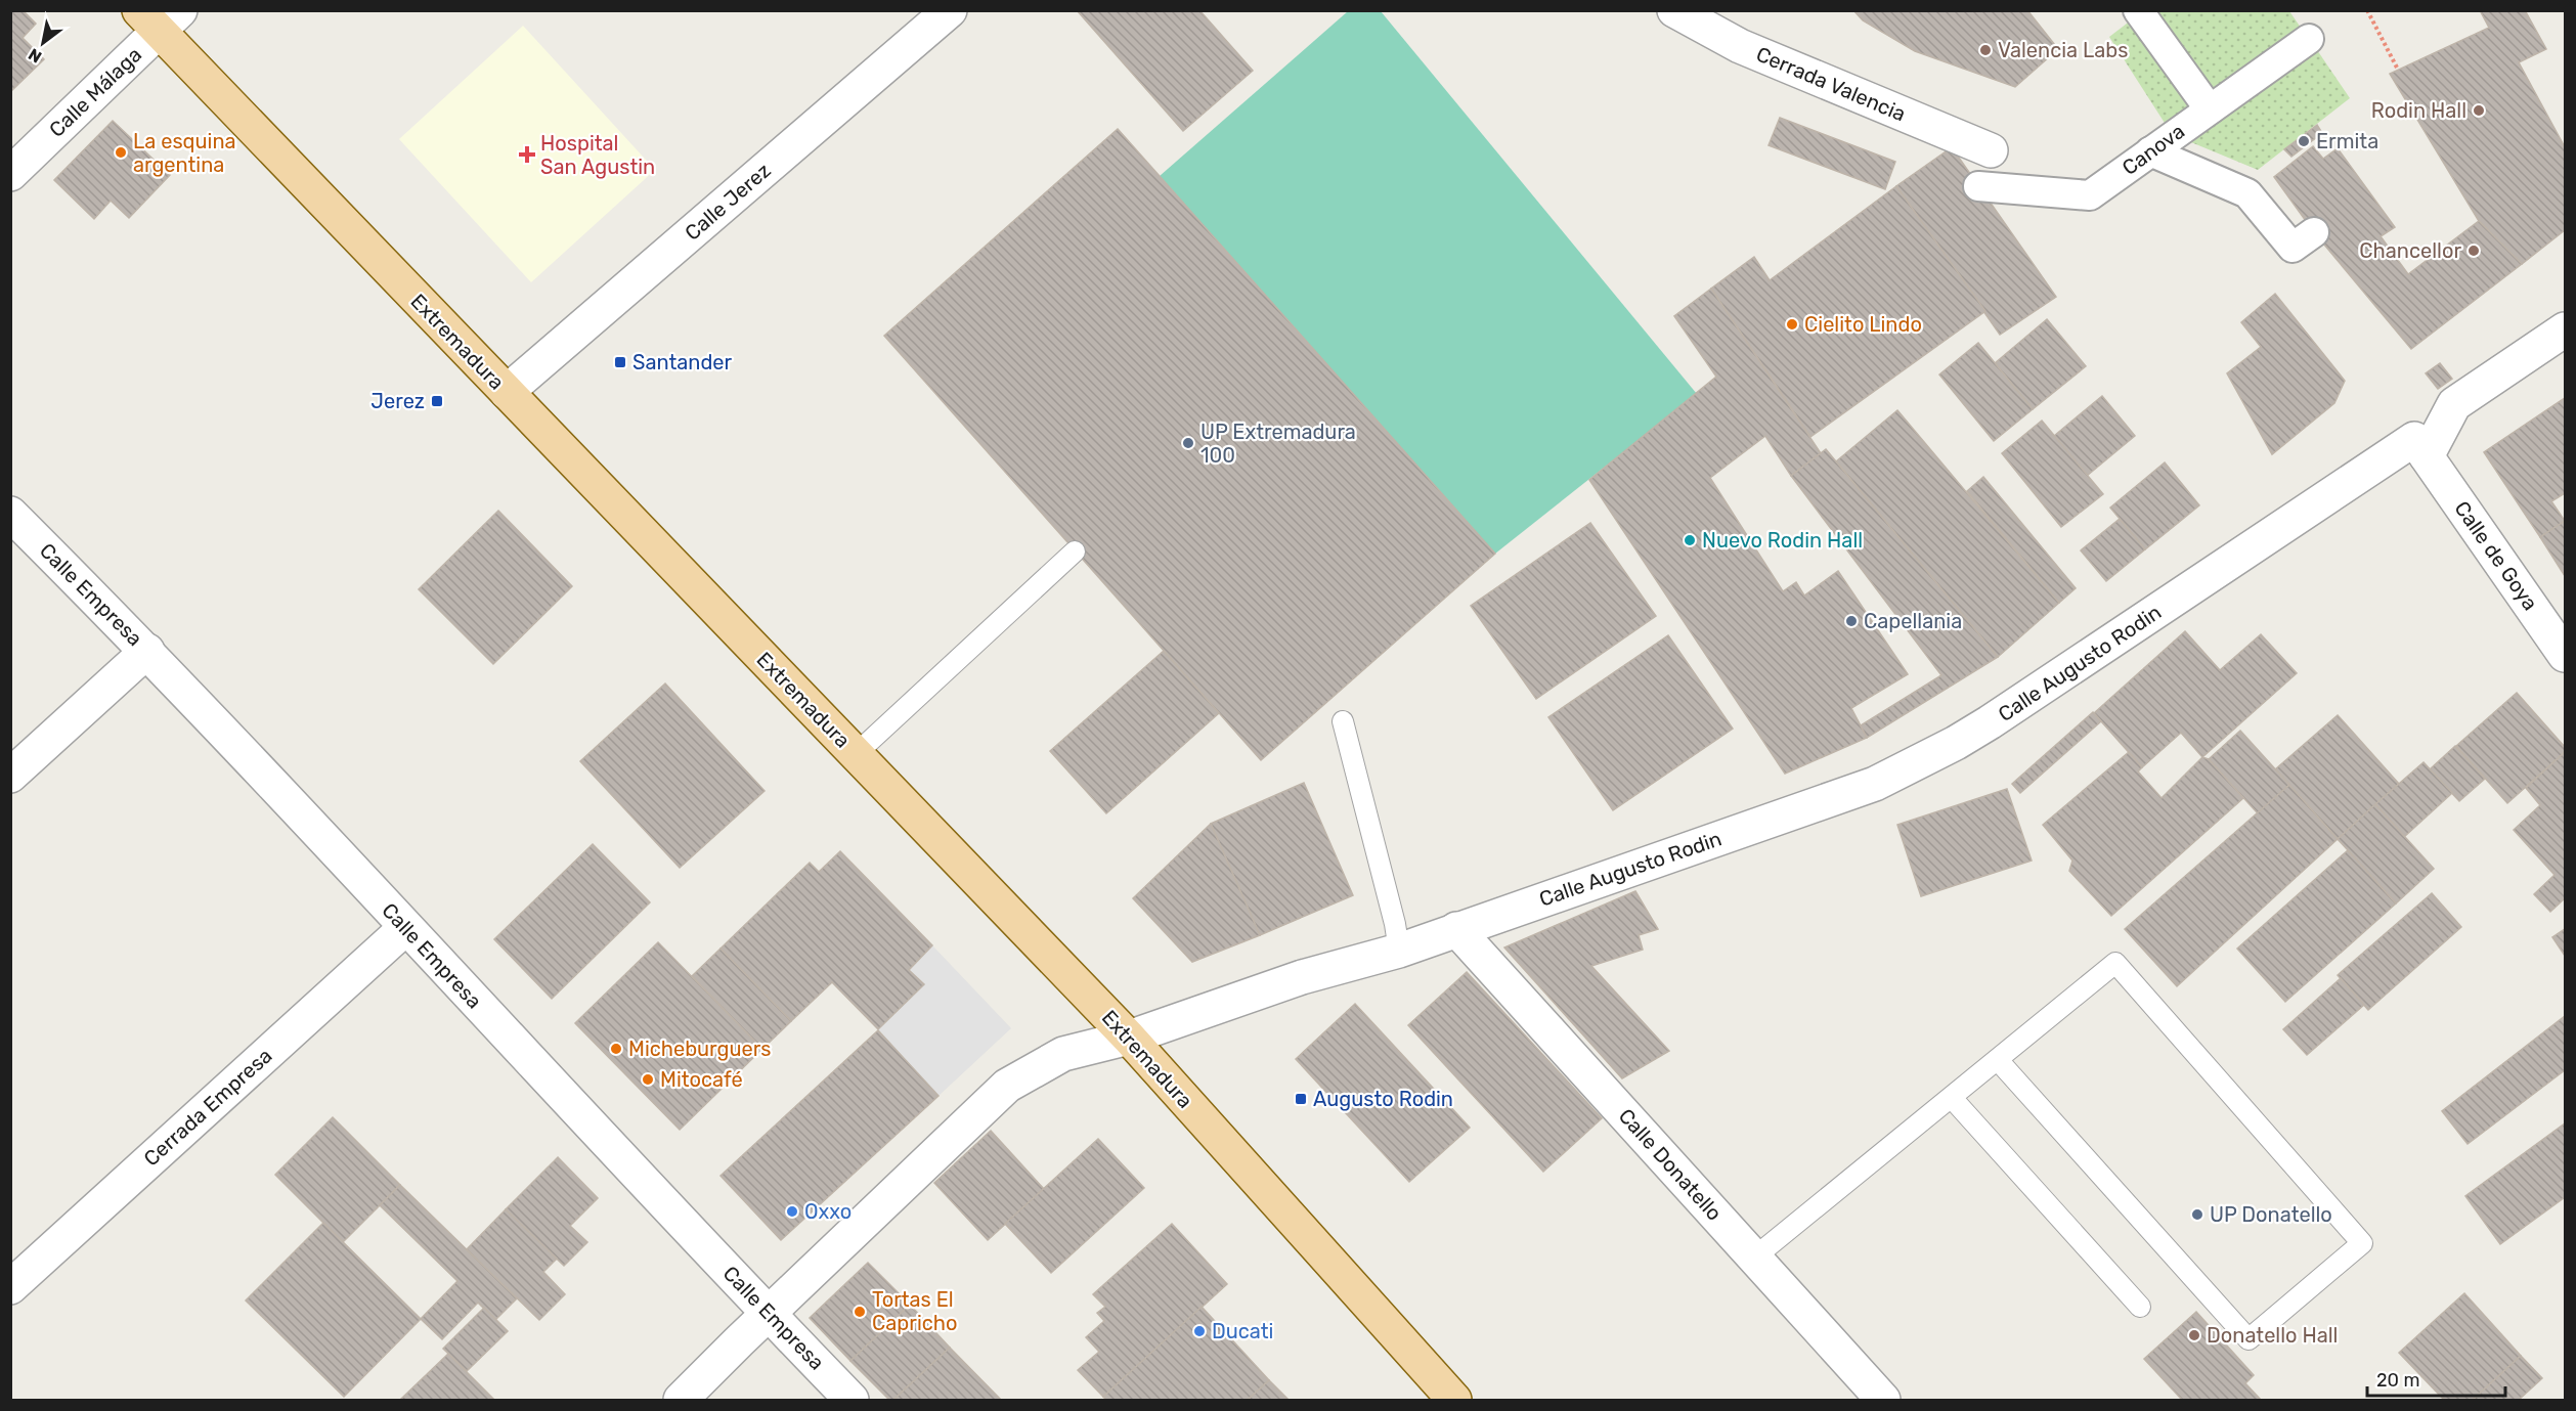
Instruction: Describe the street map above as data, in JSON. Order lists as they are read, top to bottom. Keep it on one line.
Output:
{"streets":{"main road":["Extremadura"],"street":["Cerrada Valencia","Calle Málaga","Canova","Calle Jerez","Calle de Goya","Calle Empresa","Calle Augusto Rodin","Cerrada Empresa","Calle Donatello"]},"crossings":[["Calle Málaga","Extremadura"],["Calle Jerez","Extremadura"],["Extremadura","Calle Augusto Rodin"],["Calle de Goya","Calle Augusto Rodin"],["Calle Empresa","Calle Augusto Rodin"],["Calle Empresa","Cerrada Empresa"],["Calle Augusto Rodin","Calle Donatello"]],"places":{"other":["Valencia Labs","Rodin Hall","Ermita","La esquina argentina","Chancellor","Cielito Lindo","UP Extremadura 100","Nuevo Rodin Hall","Capellania","Micheburguers","Mitocafé","Oxxo","UP Donatello","Tortas El Capricho","Ducati","Donatello Hall"],"health":["Hospital San Agustin"],"transit":["Santander","Jerez","Augusto Rodin"]},"scale_bar":"20 m","north":"bottom left"}
